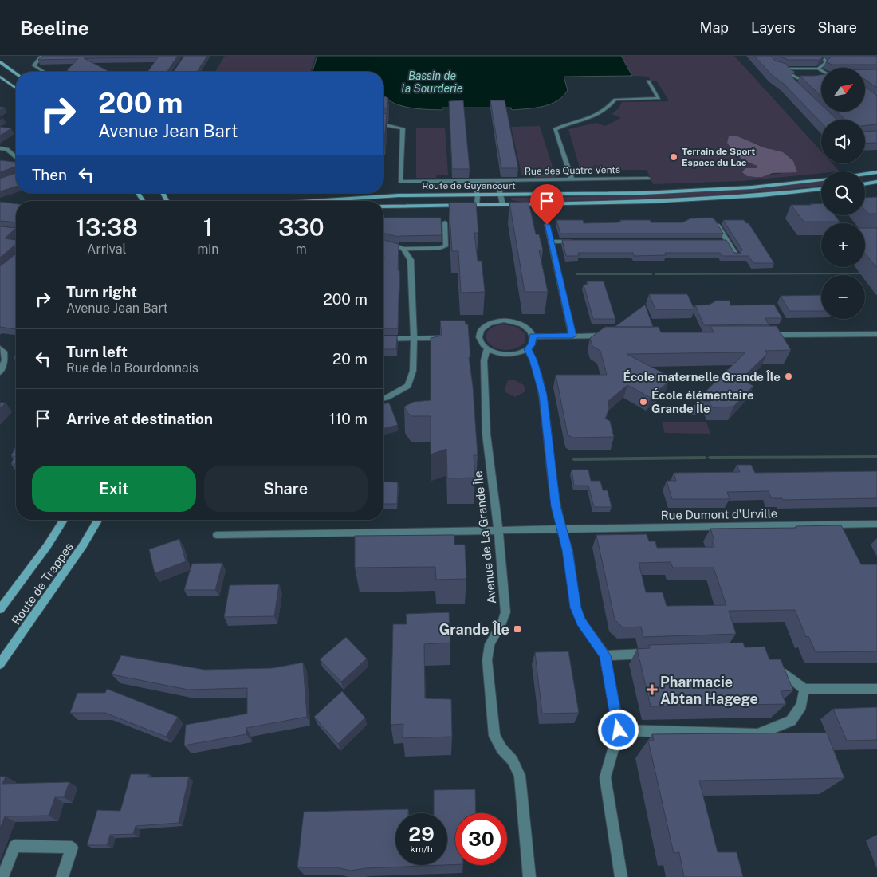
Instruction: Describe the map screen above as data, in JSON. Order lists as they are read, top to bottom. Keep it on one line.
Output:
{"streets":{"main road":["Route de Guyancourt","Route de Trappes"],"street":["Rue des Quatre Vents","Rue Dumont d'Urville","Avenue de La Grande Île"]},"crossings":[["Rue Dumont d'Urville","Avenue de La Grande Île"]],"water":["Bassin de la Sourderie"],"places":{"other":["Terrain de Sport Espace du Lac","École maternelle Grande Île","École élémentaire Grande Île"],"transit":["Grande Île"],"health":["Pharmacie Abtan Hagege"]},"north":"top right","page":{"header":"Beeline","nav":["Map","Layers","Share"],"map_buttons":["+","−"],"turn":["200 m","Avenue Jean Bart"],"then":"Then","eta":["13:38","Arrival","1","min","330","m"],"list":[{"name":"Turn right","note":"Avenue Jean Bart","value":"200 m"},{"name":"Turn left","note":"Rue de la Bourdonnais","value":"20 m"},{"name":"Arrive at destination","value":"110 m"}],"buttons":["Exit","Share"],"speed":"29 km/h","limit":"30"}}
